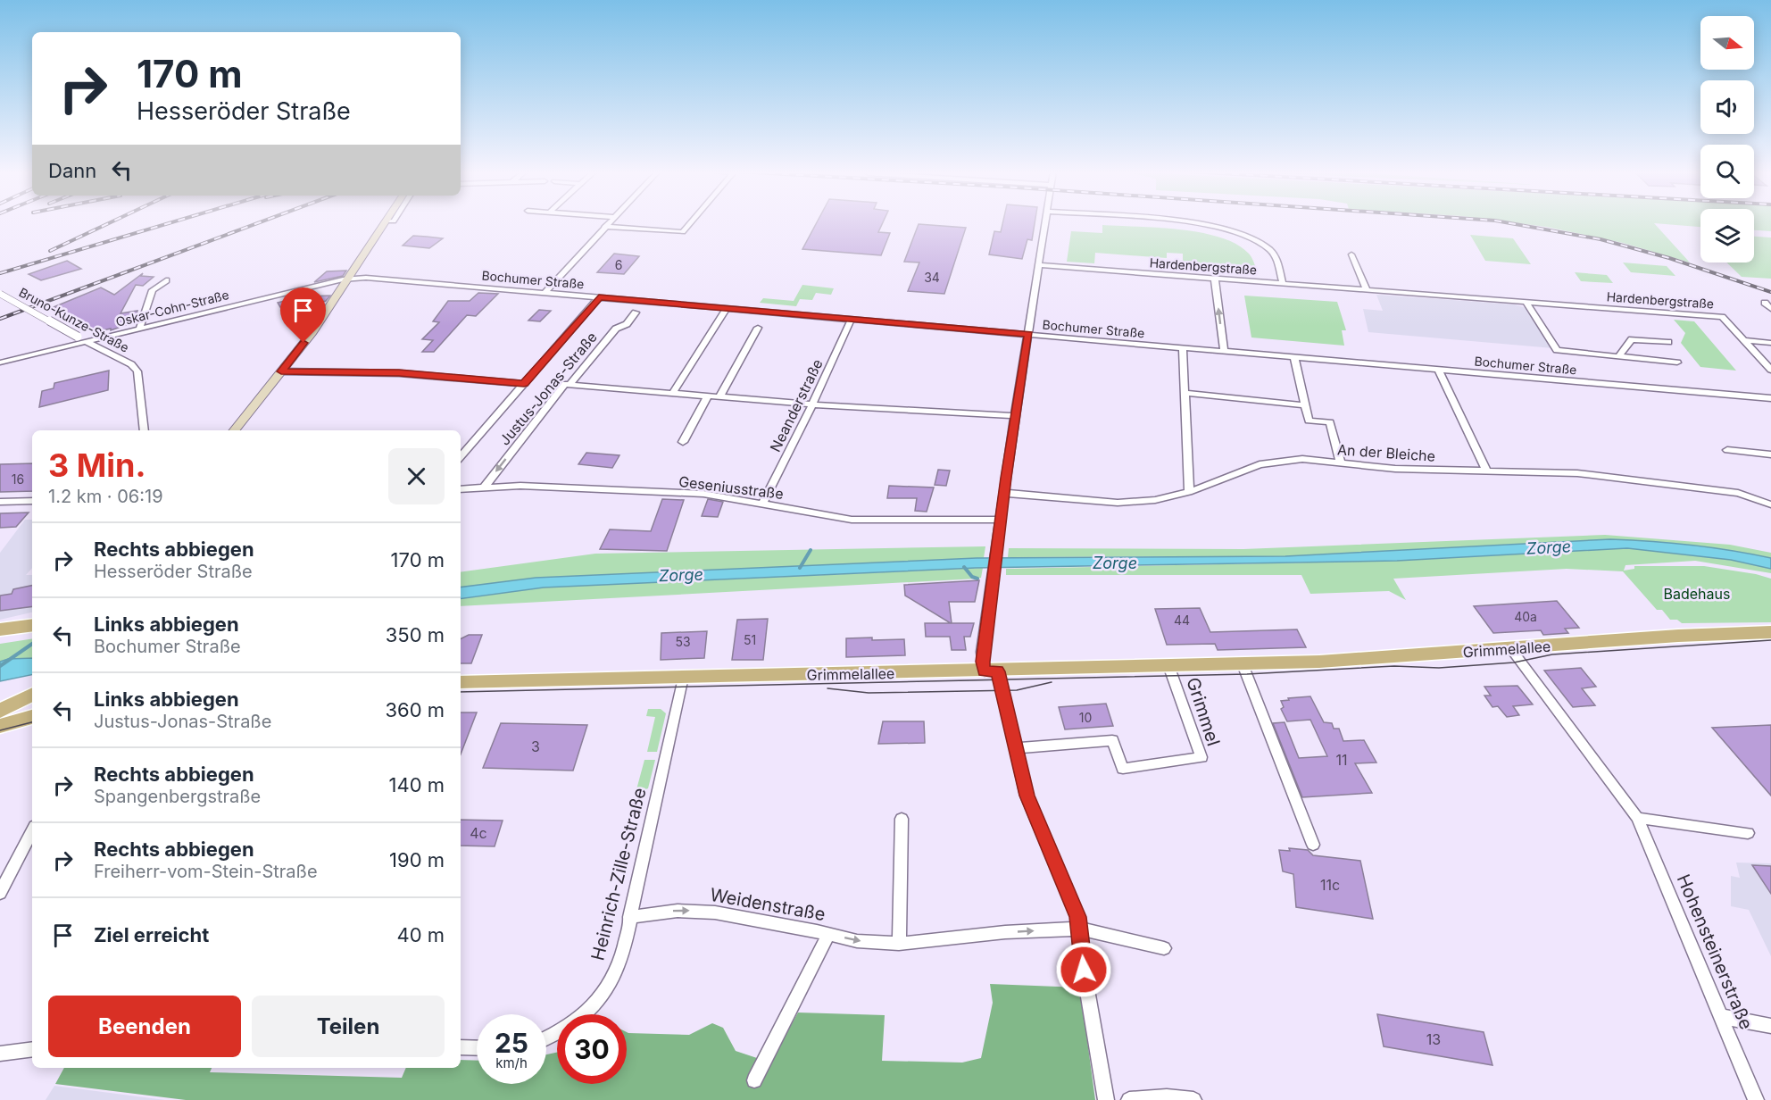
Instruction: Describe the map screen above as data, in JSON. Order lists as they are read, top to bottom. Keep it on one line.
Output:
{"streets":{"main road":["Grimmelallee"],"street":["Hardenbergstraße","Bochumer Straße","Oskar-Cohn-Straße","Bruno-Kunze-Straße","Justus-Jonas-Straße","Neanderstraße","An der Bleiche","Geseniusstraße","Grimmel","Heinrich-Zille-Straße","Weidenstraße","Hohensteinerstraße"]},"crossings":[["Bochumer Straße","Oskar-Cohn-Straße"],["Bochumer Straße","Justus-Jonas-Straße"],["Bochumer Straße","Neanderstraße"],["Oskar-Cohn-Straße","Bruno-Kunze-Straße"],["Justus-Jonas-Straße","Geseniusstraße"],["Neanderstraße","Geseniusstraße"],["Grimmelallee","Grimmel"],["Grimmelallee","Heinrich-Zille-Straße"],["Grimmelallee","Hohensteinerstraße"],["Heinrich-Zille-Straße","Weidenstraße"]],"one_way":["Weidenstraße"],"water":["Zorge"],"parks":["Badehaus"],"house_numbers":["6","34","16","40a","44","51","53","10","3","11","4c","11c","13"],"north":"right","page":{"turn":["170 m","Hesseröder Straße"],"then":"Dann","heading":["3 Min.","1.2 km · 06:19"],"list":[{"name":"Rechts abbiegen","note":"Hesseröder Straße","value":"170 m"},{"name":"Links abbiegen","note":"Bochumer Straße","value":"350 m"},{"name":"Links abbiegen","note":"Justus-Jonas-Straße","value":"360 m"},{"name":"Rechts abbiegen","note":"Spangenbergstraße","value":"140 m"},{"name":"Rechts abbiegen","note":"Freiherr-vom-Stein-Straße","value":"190 m"},{"name":"Ziel erreicht","value":"40 m"}],"buttons":["Beenden","Teilen"],"speed":"25 km/h","limit":"30"}}
